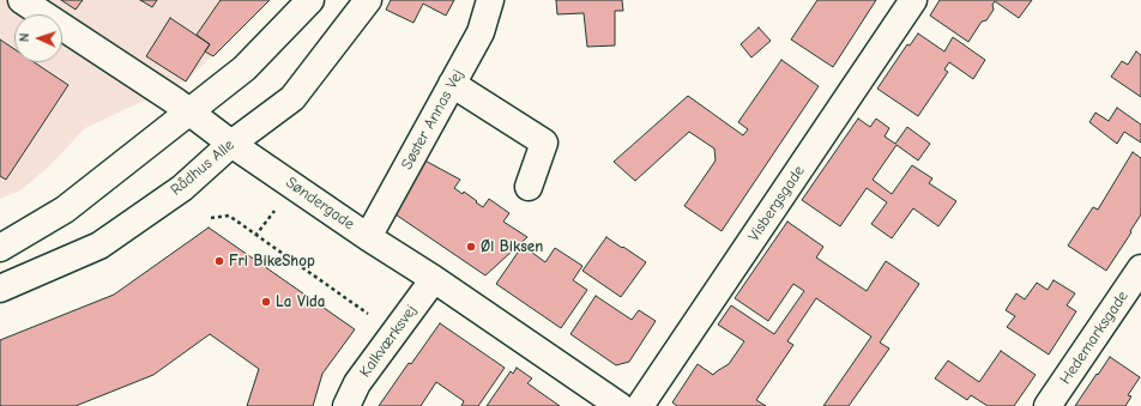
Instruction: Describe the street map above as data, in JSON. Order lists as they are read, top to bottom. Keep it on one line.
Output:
{"streets":{"street":["Søster Annas Vej","Rådhus Alle","Søndergade","Visbergsgade","Hedemarksgade","Kalkværksvej"]},"crossings":[["Søster Annas Vej","Søndergade"],["Rådhus Alle","Søndergade"],["Søndergade","Kalkværksvej"]],"places":["Øl Biksen","Fri BikeShop","La Vida"],"north":"left"}
